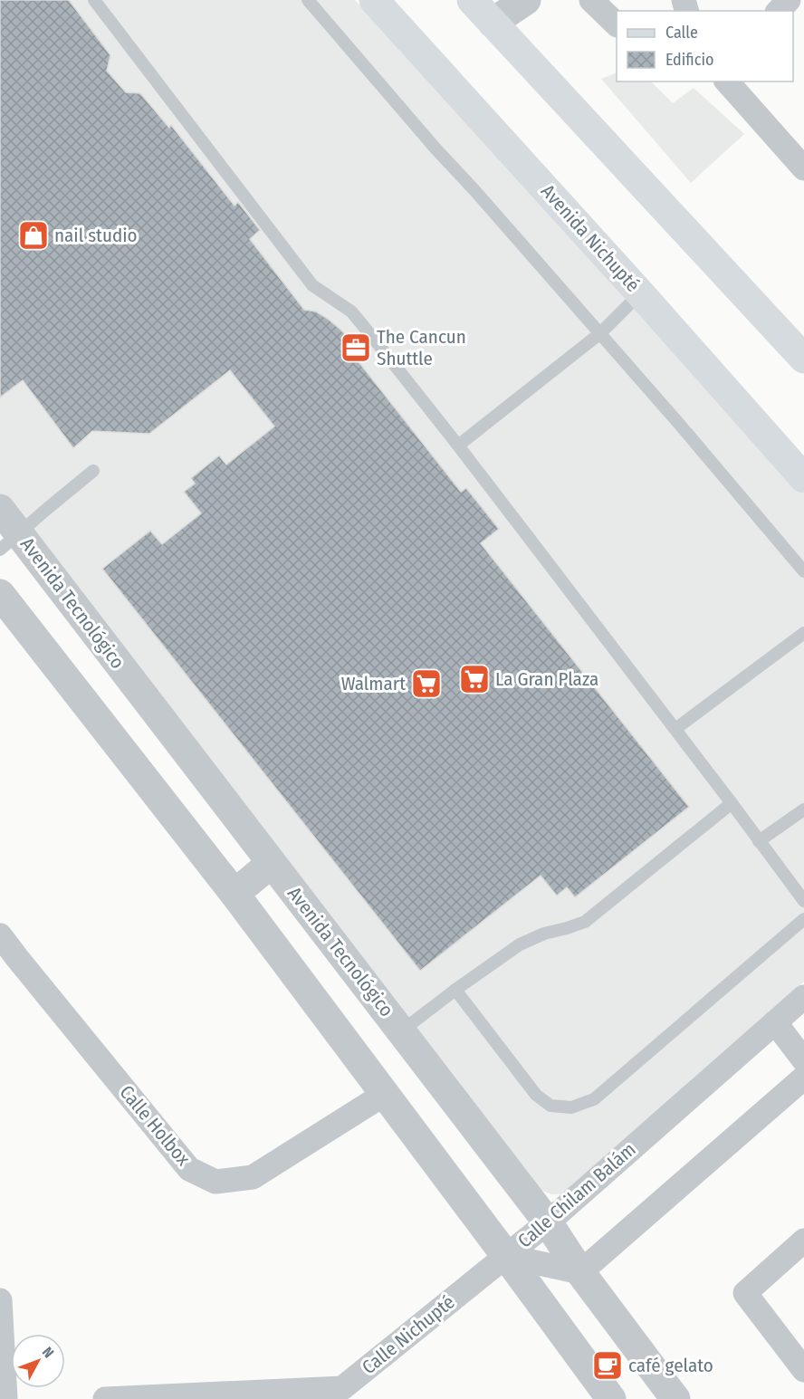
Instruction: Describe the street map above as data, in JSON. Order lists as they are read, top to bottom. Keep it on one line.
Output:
{"streets":{"main road":["Avenida Nichupté"],"street":["Avenida Tecnológico","Calle Holbox","Calle Chilam Balám","Calle Nichupté"]},"crossings":[["Avenida Tecnológico","Calle Chilam Balám"],["Calle Chilam Balám","Calle Nichupté"]],"places":{"shop":["nail studio"],"office":["The Cancun Shuttle"],"supermarket":["La Gran Plaza","Walmart"],"cafe":["café gelato"]},"legend":["Calle","Edificio"],"north":"top right"}
